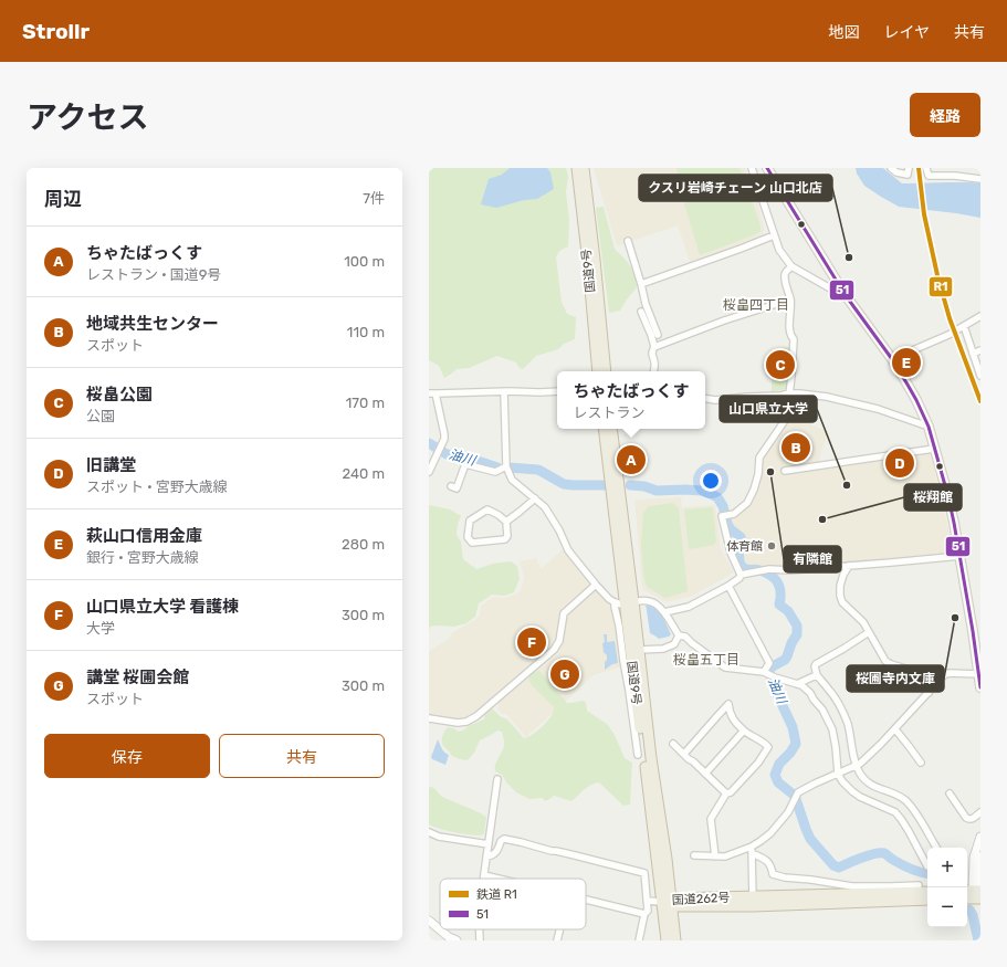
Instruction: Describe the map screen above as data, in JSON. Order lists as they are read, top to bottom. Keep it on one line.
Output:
{"streets":{"highway":["国道9号","国道262号"]},"crossings":[["国道9号","国道262号"]],"districts":["桜畠四丁目","桜畠五丁目"],"water":["油川"],"places":["クスリ岩崎チェーン 山口北店","有隣館","山口県立大学","桜翔館","体育館","桜圃寺内文庫"],"lines":["rail line R1","transit line 51"],"legend":["鉄道 R1","51"],"page":{"header":"Strollr","nav":["地図","レイヤ","共有"],"title":"アクセス","buttons":["経路",["保存","共有"]],"heading":["周辺","7件"],"list":[{"mark":"A","name":"ちゃたばっくす","note":"レストラン · 国道9号","value":"100 m"},{"mark":"B","name":"地域共生センター","note":"スポット","value":"110 m"},{"mark":"C","name":"桜畠公園","note":"公園","value":"170 m"},{"mark":"D","name":"旧講堂","note":"スポット · 宮野大歳線","value":"240 m"},{"mark":"E","name":"萩山口信用金庫","note":"銀行 · 宮野大歳線","value":"280 m"},{"mark":"F","name":"山口県立大学 看護棟","note":"大学","value":"300 m"},{"mark":"G","name":"講堂 桜圃会館","note":"スポット","value":"300 m"}],"pins":["E","C","B","A","D","F","G"],"popup":["ちゃたばっくす","レストラン"],"map_buttons":["+","−"]}}
